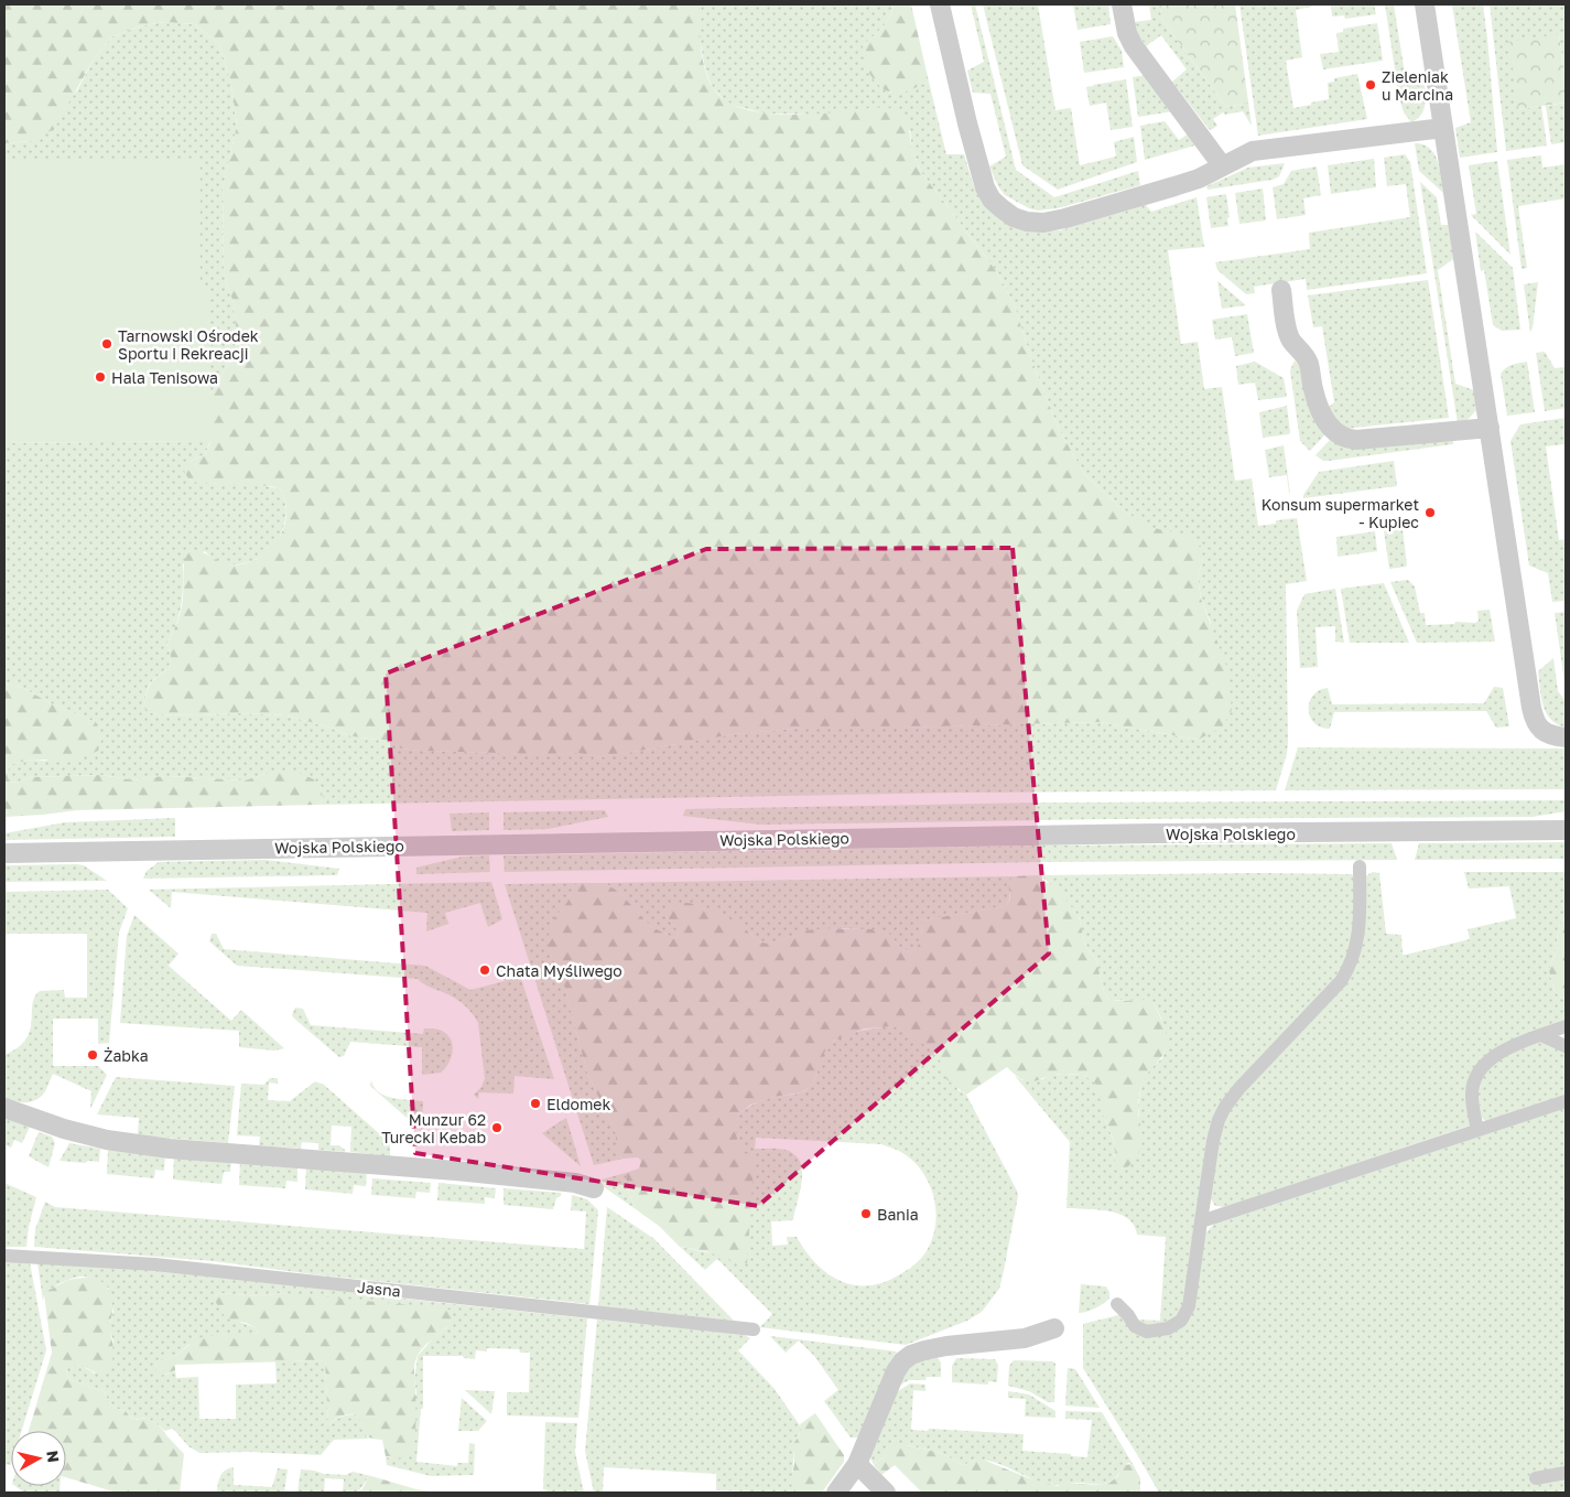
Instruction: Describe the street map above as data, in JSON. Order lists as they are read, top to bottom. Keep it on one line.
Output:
{"streets":{"street":["Wojska Polskiego","Jasna"]},"places":["Zieleniak u Marcina","Tarnowski Ośrodek Sportu i Rekreacji","Hala Tenisowa","Konsum supermarket - Kupiec","Chata Myśliwego","Żabka","Eldomek","Munzur 62 Turecki Kebab","Bania"],"north":"right"}
